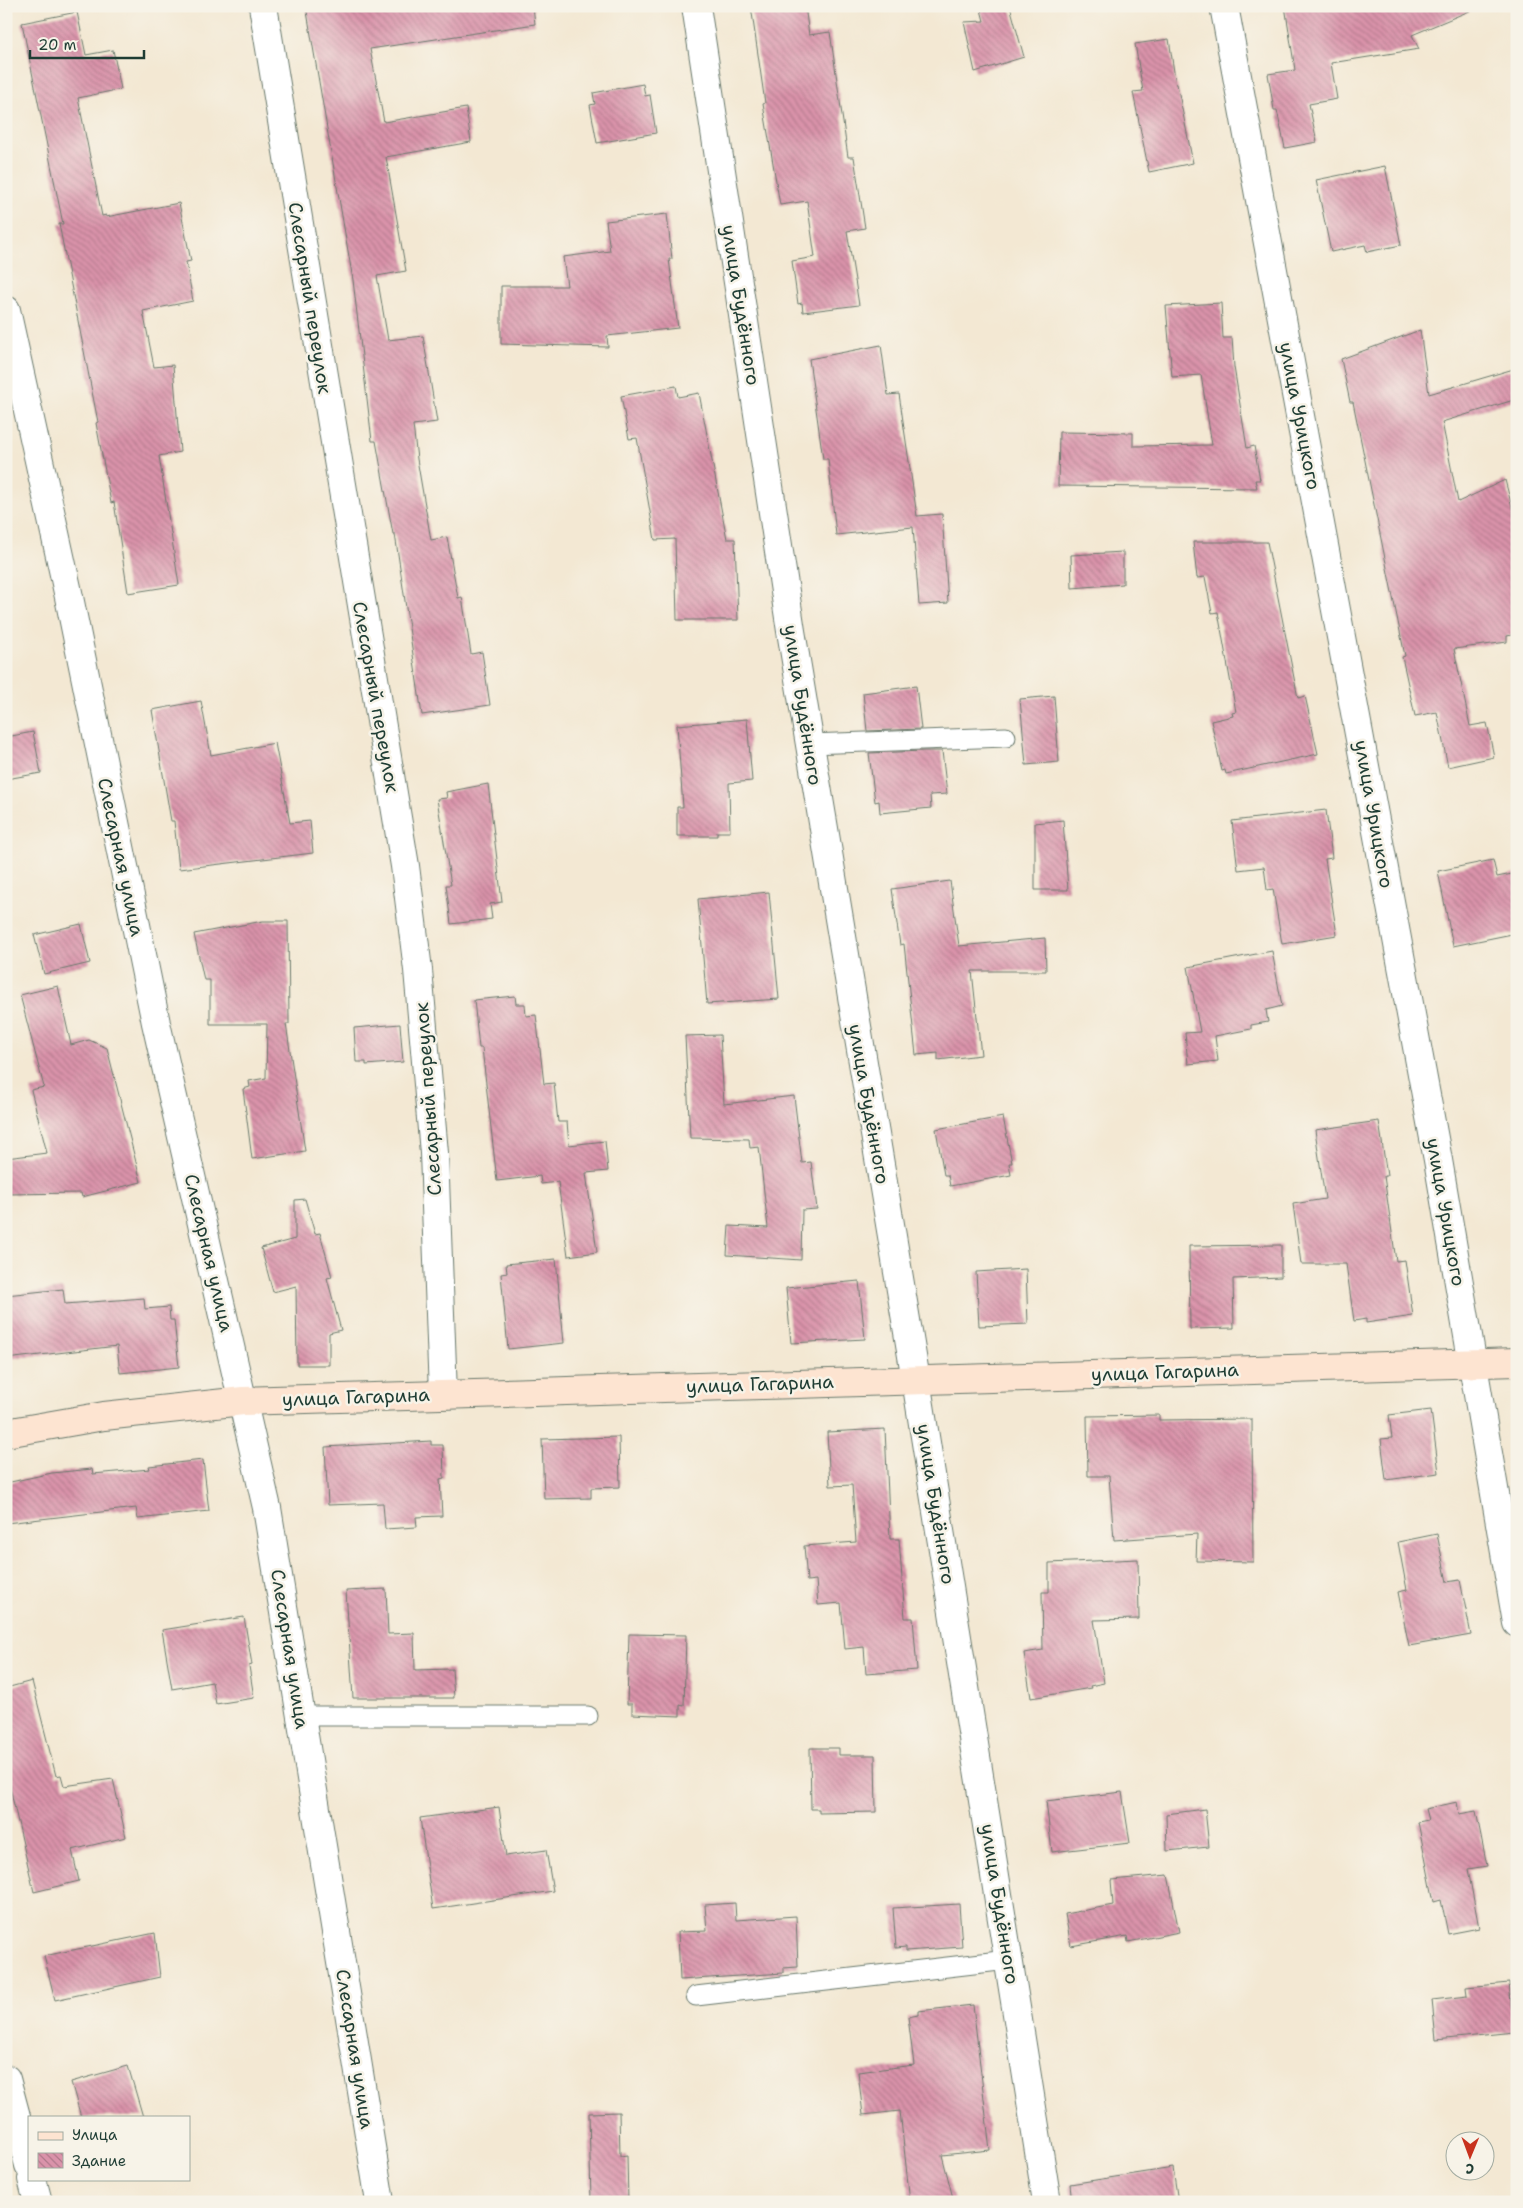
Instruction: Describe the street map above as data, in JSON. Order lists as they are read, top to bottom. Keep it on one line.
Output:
{"streets":{"main road":["улица Гагарина"],"street":["Слесарный переулок","улица Будённого","улица Урицкого","Слесарная улица"]},"crossings":[["Слесарный переулок","улица Гагарина"],["улица Будённого","улица Гагарина"],["улица Урицкого","улица Гагарина"],["Слесарная улица","улица Гагарина"]],"legend":["Улица","Здание"],"scale_bar":"20 m","north":"bottom"}
